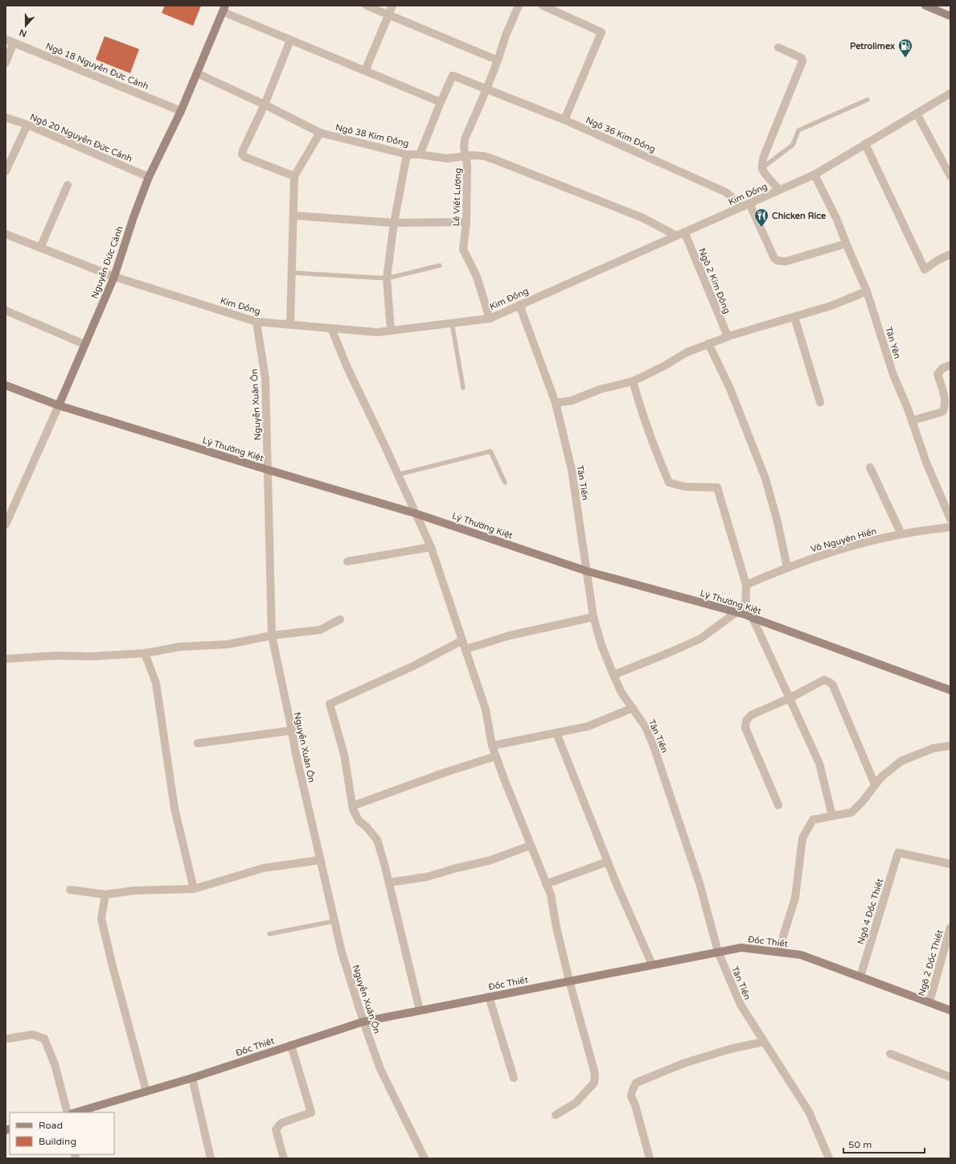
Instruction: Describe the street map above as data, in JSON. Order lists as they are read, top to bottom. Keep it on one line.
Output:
{"streets":{"street":["Ngõ 18 Nguyễn Đức Cảnh","Ngõ 36 Kim Đồng","Ngõ 38 Kim Đồng","Ngõ 20 Nguyễn Đức Cảnh","Kim Đồng","Lê Viết Lượng","Nguyễn Đức Cảnh","Ngõ 2 Kim Đồng","Tân Yên","Nguyễn Xuân Ôn","Lý Thường Kiệt","Tân Tiến","Võ Nguyên Hiến","Ngõ 4 Đốc Thiết","Đốc Thiết","Ngõ 2 Đốc Thiết"]},"crossings":[["Ngõ 18 Nguyễn Đức Cảnh","Nguyễn Đức Cảnh"],["Ngõ 36 Kim Đồng","Kim Đồng"],["Ngõ 36 Kim Đồng","Lê Viết Lượng"],["Ngõ 38 Kim Đồng","Kim Đồng"],["Ngõ 38 Kim Đồng","Lê Viết Lượng"],["Ngõ 38 Kim Đồng","Nguyễn Đức Cảnh"],["Ngõ 20 Nguyễn Đức Cảnh","Nguyễn Đức Cảnh"],["Kim Đồng","Lê Viết Lượng"],["Kim Đồng","Nguyễn Đức Cảnh"],["Kim Đồng","Ngõ 2 Kim Đồng"],["Kim Đồng","Tân Yên"],["Kim Đồng","Nguyễn Xuân Ôn"],["Kim Đồng","Tân Tiến"],["Nguyễn Đức Cảnh","Lý Thường Kiệt"],["Nguyễn Xuân Ôn","Lý Thường Kiệt"],["Nguyễn Xuân Ôn","Đốc Thiết"],["Lý Thường Kiệt","Tân Tiến"],["Tân Tiến","Đốc Thiết"],["Ngõ 4 Đốc Thiết","Đốc Thiết"],["Đốc Thiết","Ngõ 2 Đốc Thiết"]],"places":{"fuel station":["Petrolimex"],"restaurant":["Chicken Rice"]},"legend":["Road","Building"],"scale_bar":"50 m","north":"bottom"}
